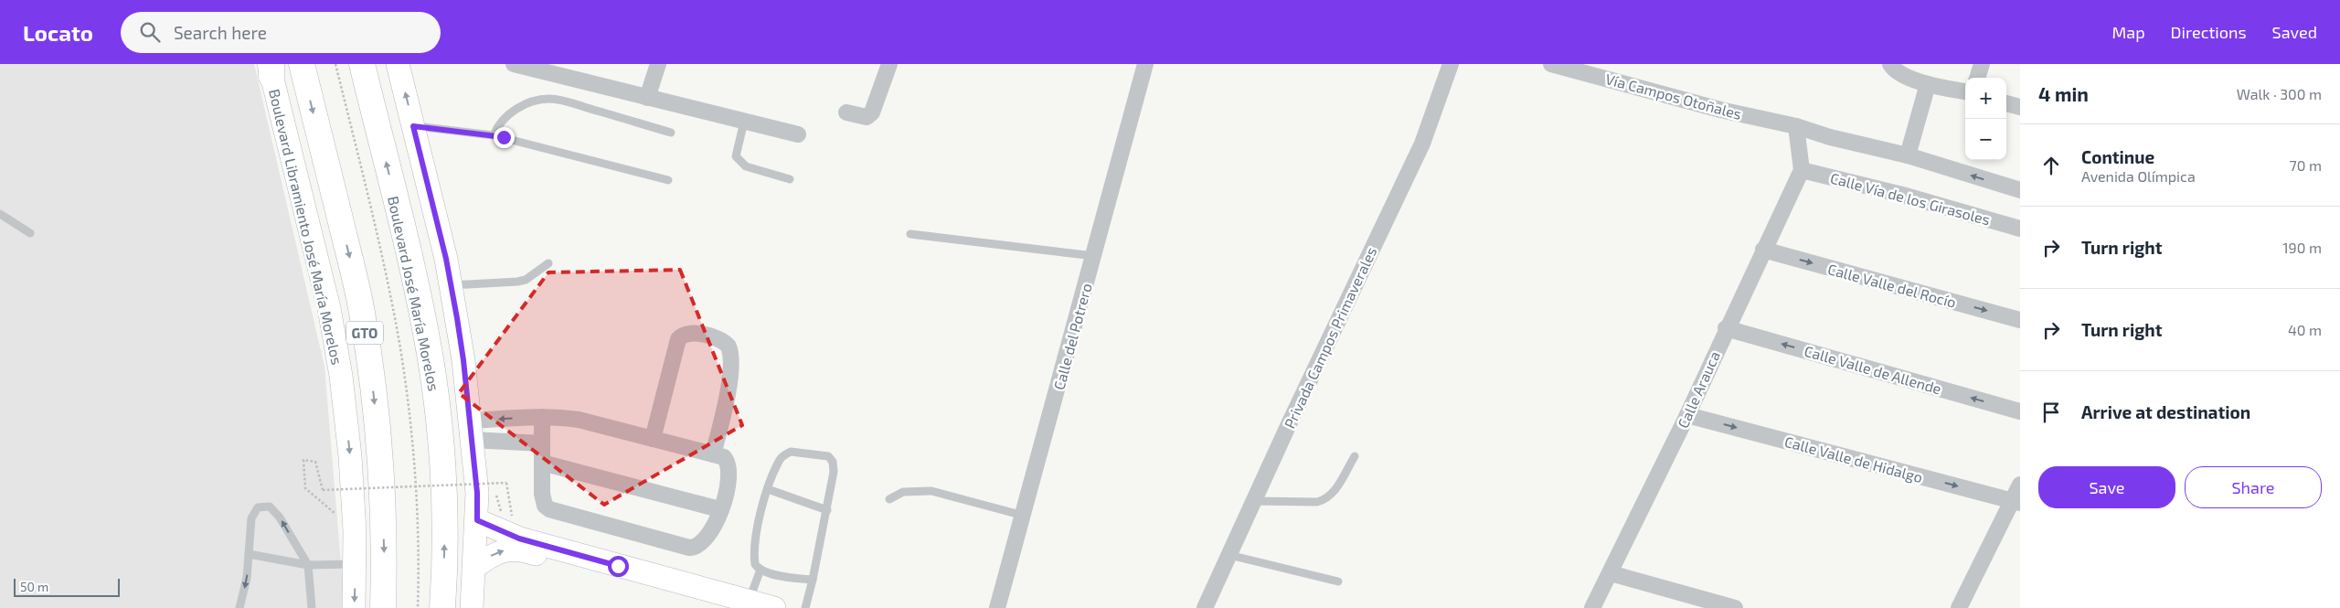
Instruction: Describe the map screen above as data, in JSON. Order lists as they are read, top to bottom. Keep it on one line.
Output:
{"streets":{"main road":["Boulevard José María Morelos","GTO"],"street":["Vía Campos Otoñales","Calle Vía de los Girasoles","Boulevard Libramiento José María Morelos","Calle Valle del Rocío","Calle del Potrero","Privada Campos Primaverales","Calle Valle de Allende","Calle Arauca","Calle Valle de Hidalgo"]},"crossings":[["Calle Vía de los Girasoles","Calle Arauca"],["Calle Valle del Rocío","Calle Arauca"],["Calle Valle de Allende","Calle Arauca"],["Calle Arauca","Calle Valle de Hidalgo"]],"one_way":["Calle Valle del Rocío","Calle Valle de Allende","Calle Valle de Hidalgo"],"scale_bar":"50 m","page":{"header":"Locato","search":"Search here","nav":["Map","Directions","Saved"],"heading":["4 min","Walk · 300 m"],"map_buttons":["+","−"],"list":[["Continue","Avenida Olímpica","70 m"],["Turn right","190 m"],["Turn right","40 m"],"Arrive at destination"],"buttons":["Save","Share"],"scale":"50 m"}}
